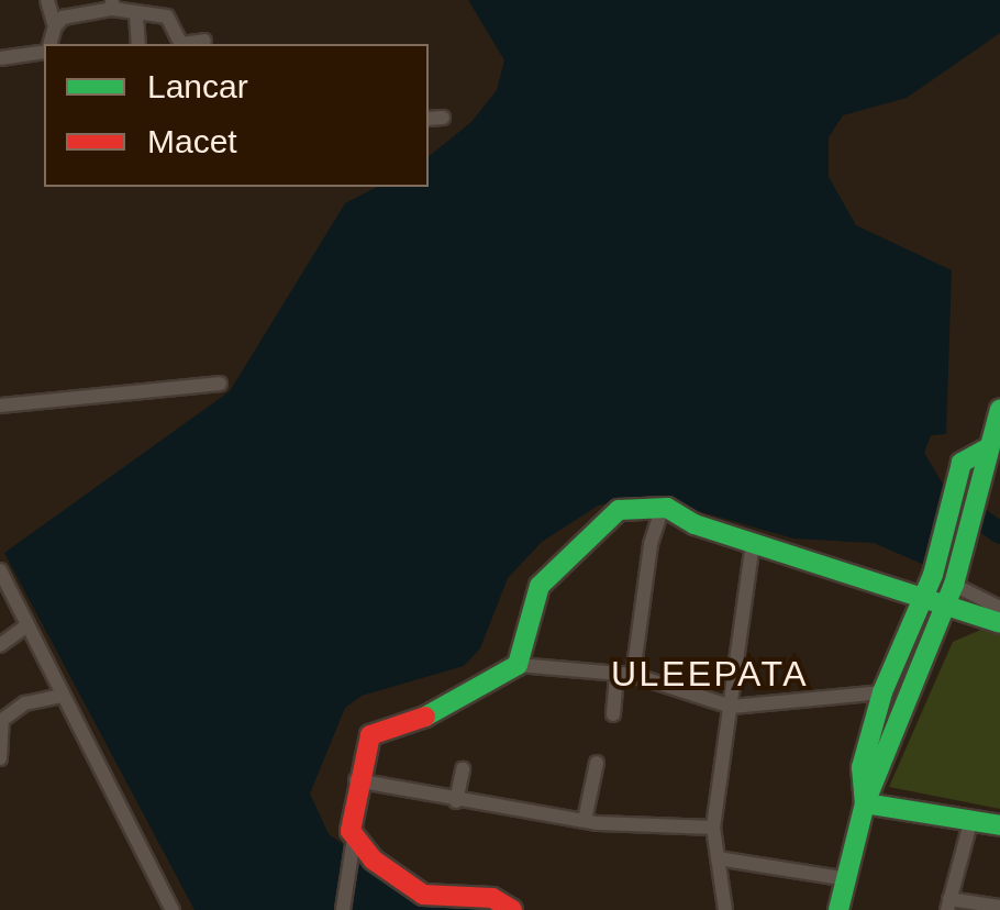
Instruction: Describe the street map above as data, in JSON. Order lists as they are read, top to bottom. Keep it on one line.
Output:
{"districts":["ULEEPATA"],"legend":["Lancar","Macet"]}
